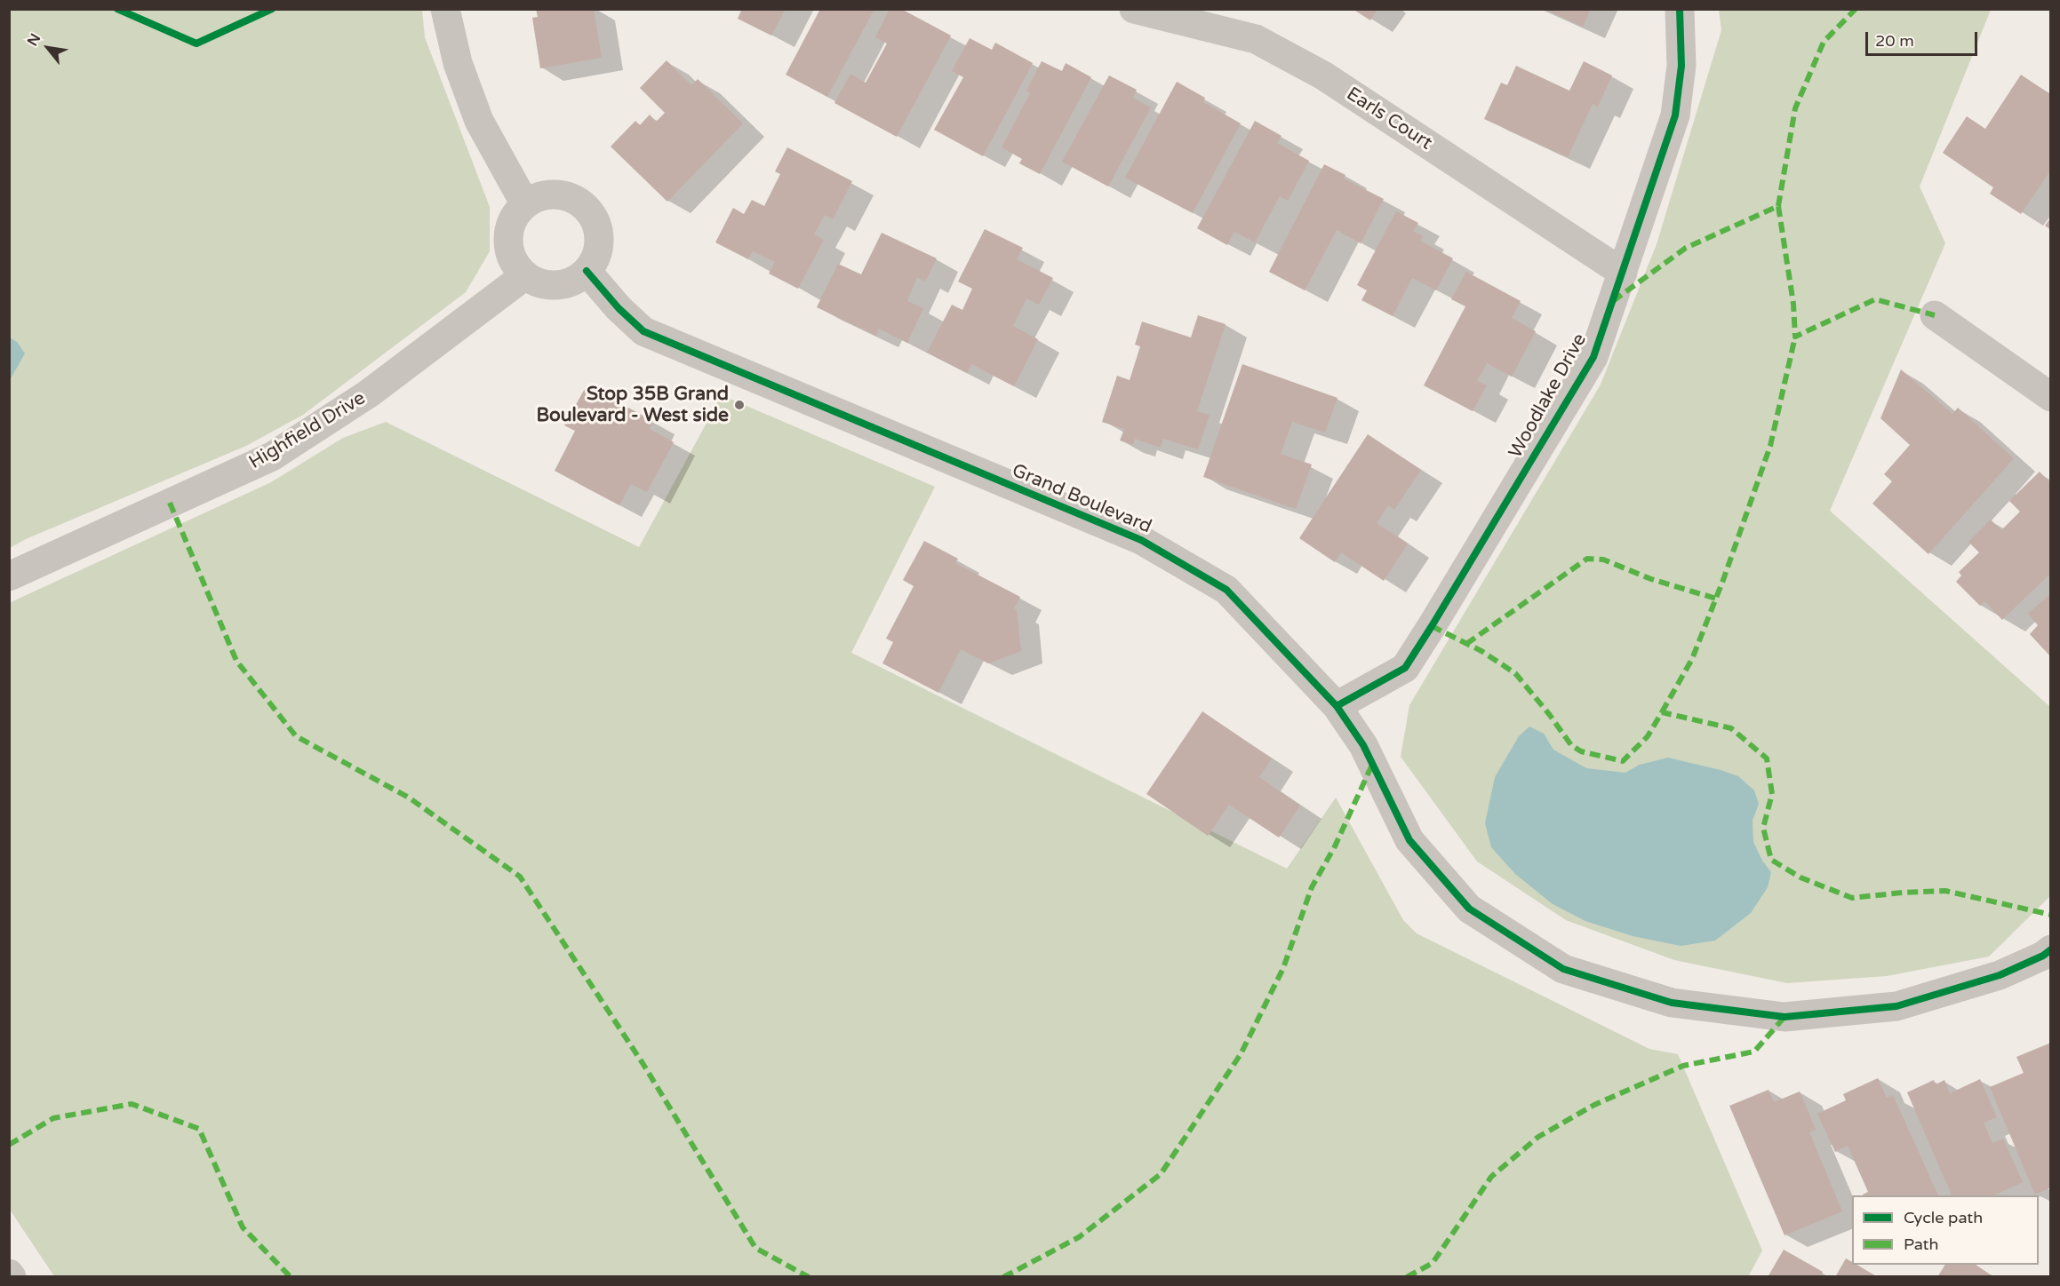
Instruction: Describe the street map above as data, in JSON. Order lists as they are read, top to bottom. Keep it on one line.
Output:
{"streets":{"street":["Earls Court","Woodlake Drive","Highfield Drive","Grand Boulevard"]},"crossings":[["Earls Court","Woodlake Drive"],["Woodlake Drive","Grand Boulevard"],["Highfield Drive","Grand Boulevard"]],"places":["Stop 35B Grand Boulevard - West side"],"legend":["Cycle path","Path"],"scale_bar":"20 m","north":"top left"}
